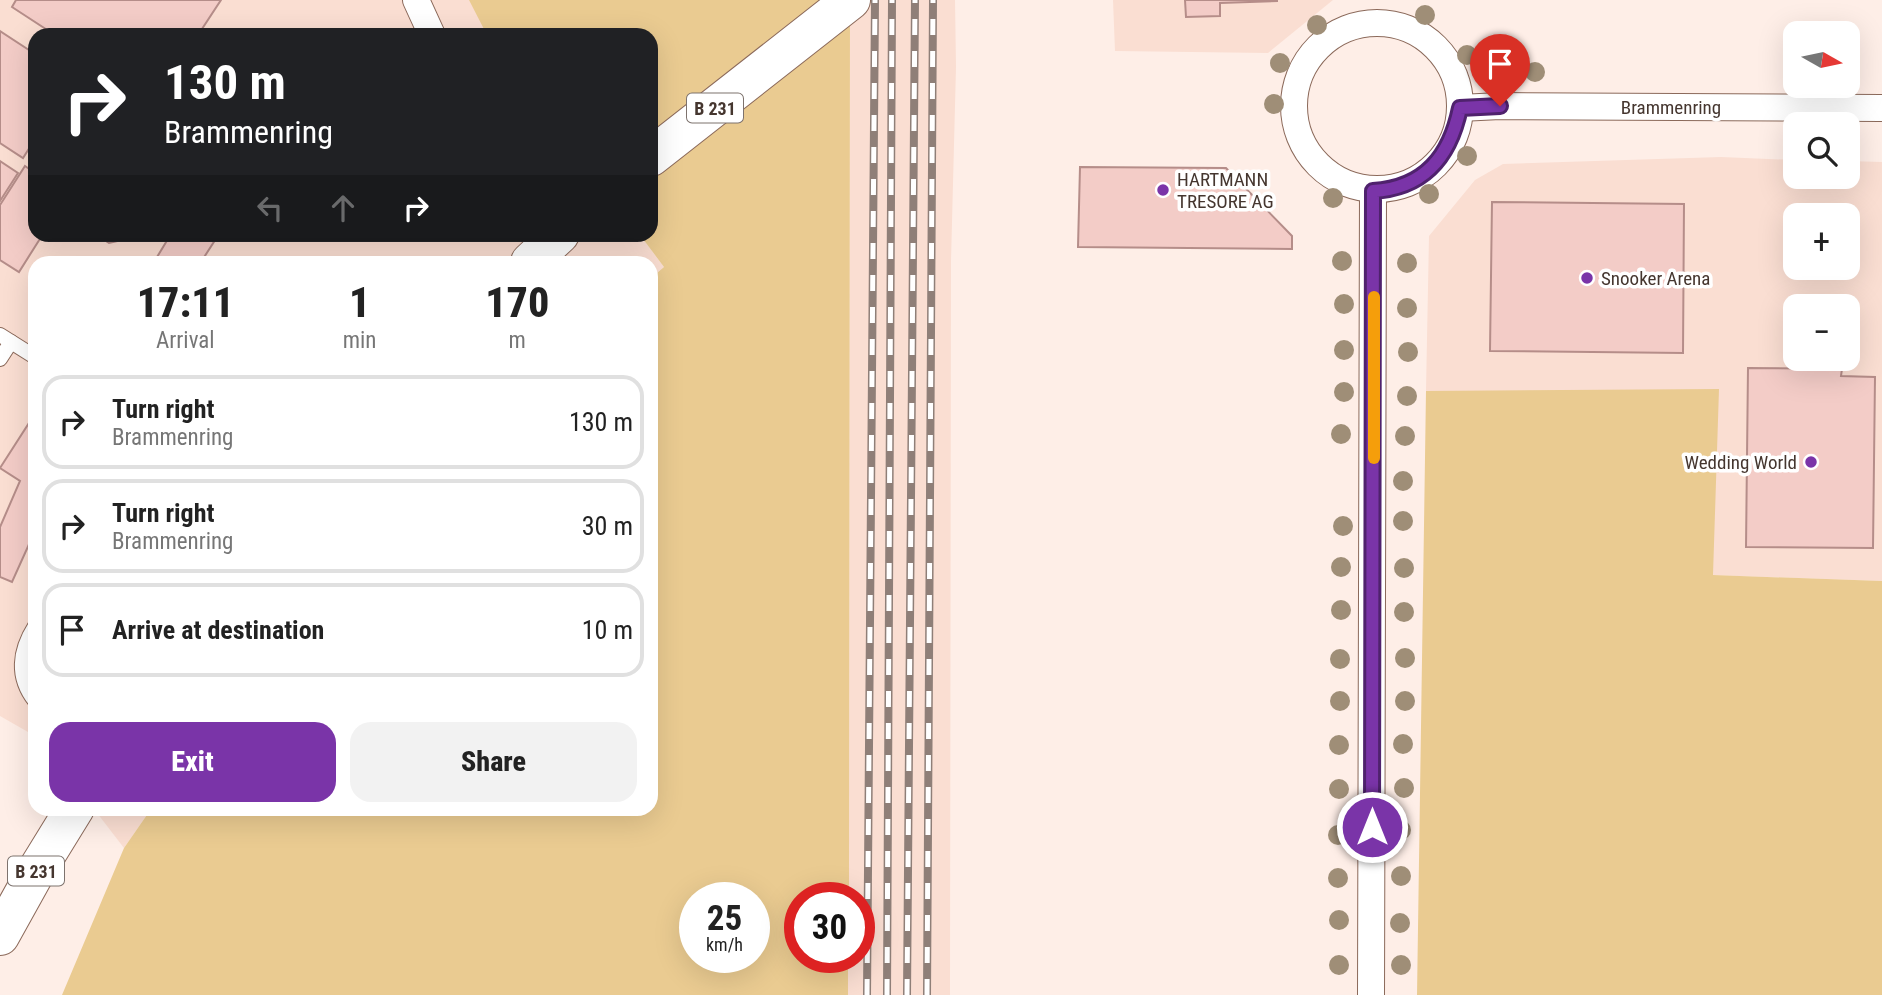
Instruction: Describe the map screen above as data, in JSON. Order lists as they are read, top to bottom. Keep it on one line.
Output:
{"streets":{"main road":["B 231"],"street":["Brammenring"]},"places":["HARTMANN TRESORE AG","Snooker Arena","Wedding World"],"north":"right","page":{"map_buttons":["+","−"],"turn":["130 m","Brammenring"],"eta":["17:11","Arrival","1","min","170","m"],"list":[{"name":"Turn right","note":"Brammenring","value":"130 m"},{"name":"Turn right","note":"Brammenring","value":"30 m"},{"name":"Arrive at destination","value":"10 m"}],"buttons":["Exit","Share"],"speed":"25 km/h","limit":"30"}}
